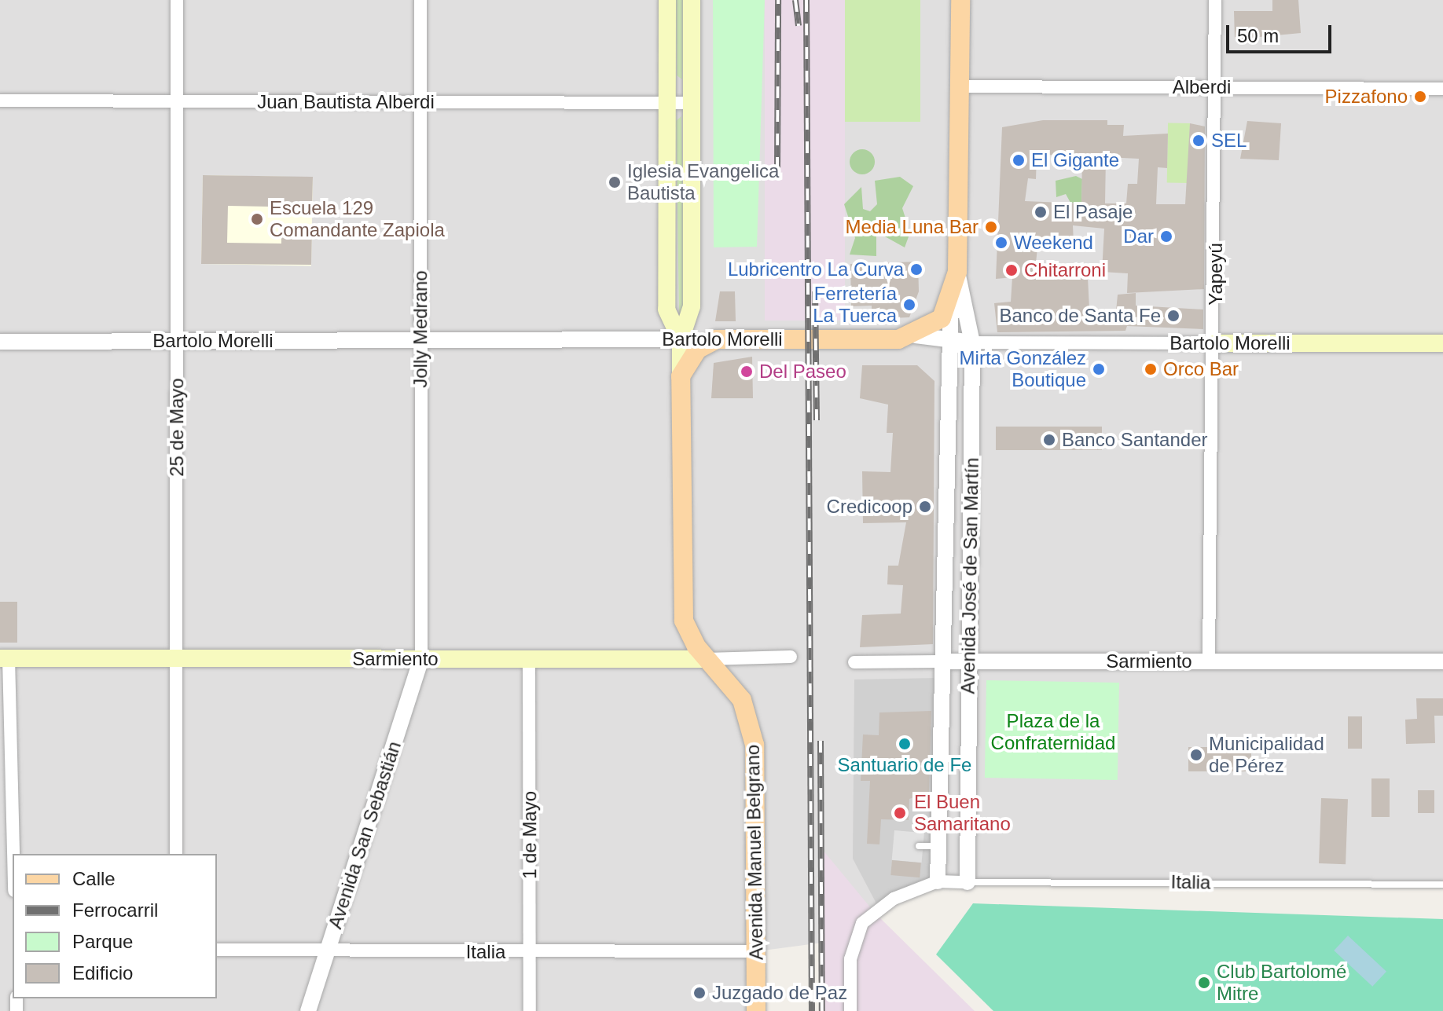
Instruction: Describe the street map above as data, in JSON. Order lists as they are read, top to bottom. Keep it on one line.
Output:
{"streets":{"main road":["Bartolo Morelli","Avenida José de San Martín","Sarmiento","Avenida Manuel Belgrano"],"street":["Alberdi","Juan Bautista Alberdi","Yapeyú","Jolly Medrano","25 de Mayo","Avenida San Sebastián","1 de Mayo","Italia"]},"crossings":[["Alberdi","Yapeyú"],["Alberdi","Avenida José de San Martín"],["Juan Bautista Alberdi","Jolly Medrano"],["Juan Bautista Alberdi","25 de Mayo"],["Juan Bautista Alberdi","Avenida Manuel Belgrano"],["Yapeyú","Bartolo Morelli"],["Yapeyú","Sarmiento"],["Jolly Medrano","Bartolo Morelli"],["Jolly Medrano","Sarmiento"],["Jolly Medrano","Avenida San Sebastián"],["Bartolo Morelli","25 de Mayo"],["Bartolo Morelli","Avenida José de San Martín"],["Bartolo Morelli","Avenida Manuel Belgrano"],["25 de Mayo","Sarmiento"],["Avenida José de San Martín","Sarmiento"],["Avenida José de San Martín","Italia"],["Sarmiento","Avenida San Sebastián"],["Sarmiento","1 de Mayo"],["Sarmiento","Avenida Manuel Belgrano"],["Avenida San Sebastián","Italia"],["1 de Mayo","Italia"],["Avenida Manuel Belgrano","Italia"]],"parks":["Plaza de la Confraternidad"],"places":["Pizzafono","SEL","El Gigante","Iglesia Evangelica Bautista","El Pasaje","Escuela 129 Comandante Zapiola","Media Luna Bar","Dar","Weekend","Lubricentro La Curva","Chitarroni","Ferretería La Tuerca","Banco de Santa Fe","Mirta González Boutique","Orco Bar","Del Paseo","Banco Santander","Credicoop","Santuario de Fe","Municipalidad de Pérez","El Buen Samaritano","Club Bartolomé Mitre","Juzgado de Paz"],"legend":["Calle","Ferrocarril","Parque","Edificio"],"scale_bar":"50 m"}
